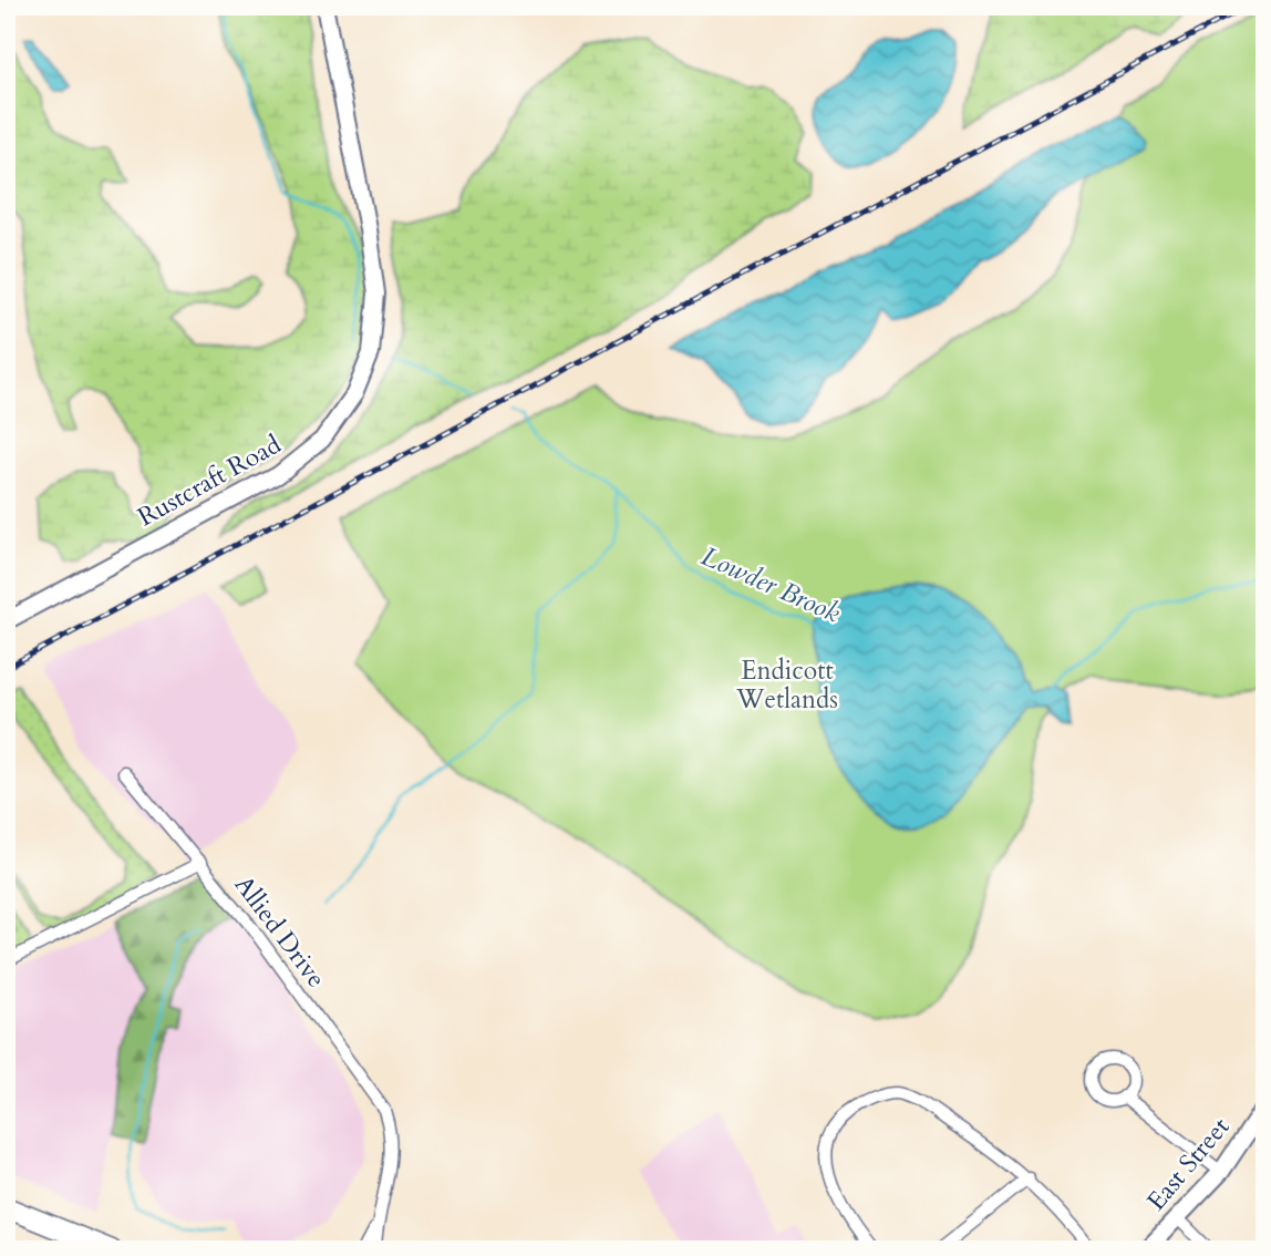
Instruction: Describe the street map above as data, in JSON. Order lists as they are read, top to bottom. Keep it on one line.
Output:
{"streets":{"main road":["Rustcraft Road","East Street"],"street":["Allied Drive"]},"water":["Lowder Brook"],"parks":["Endicott Wetlands"]}
